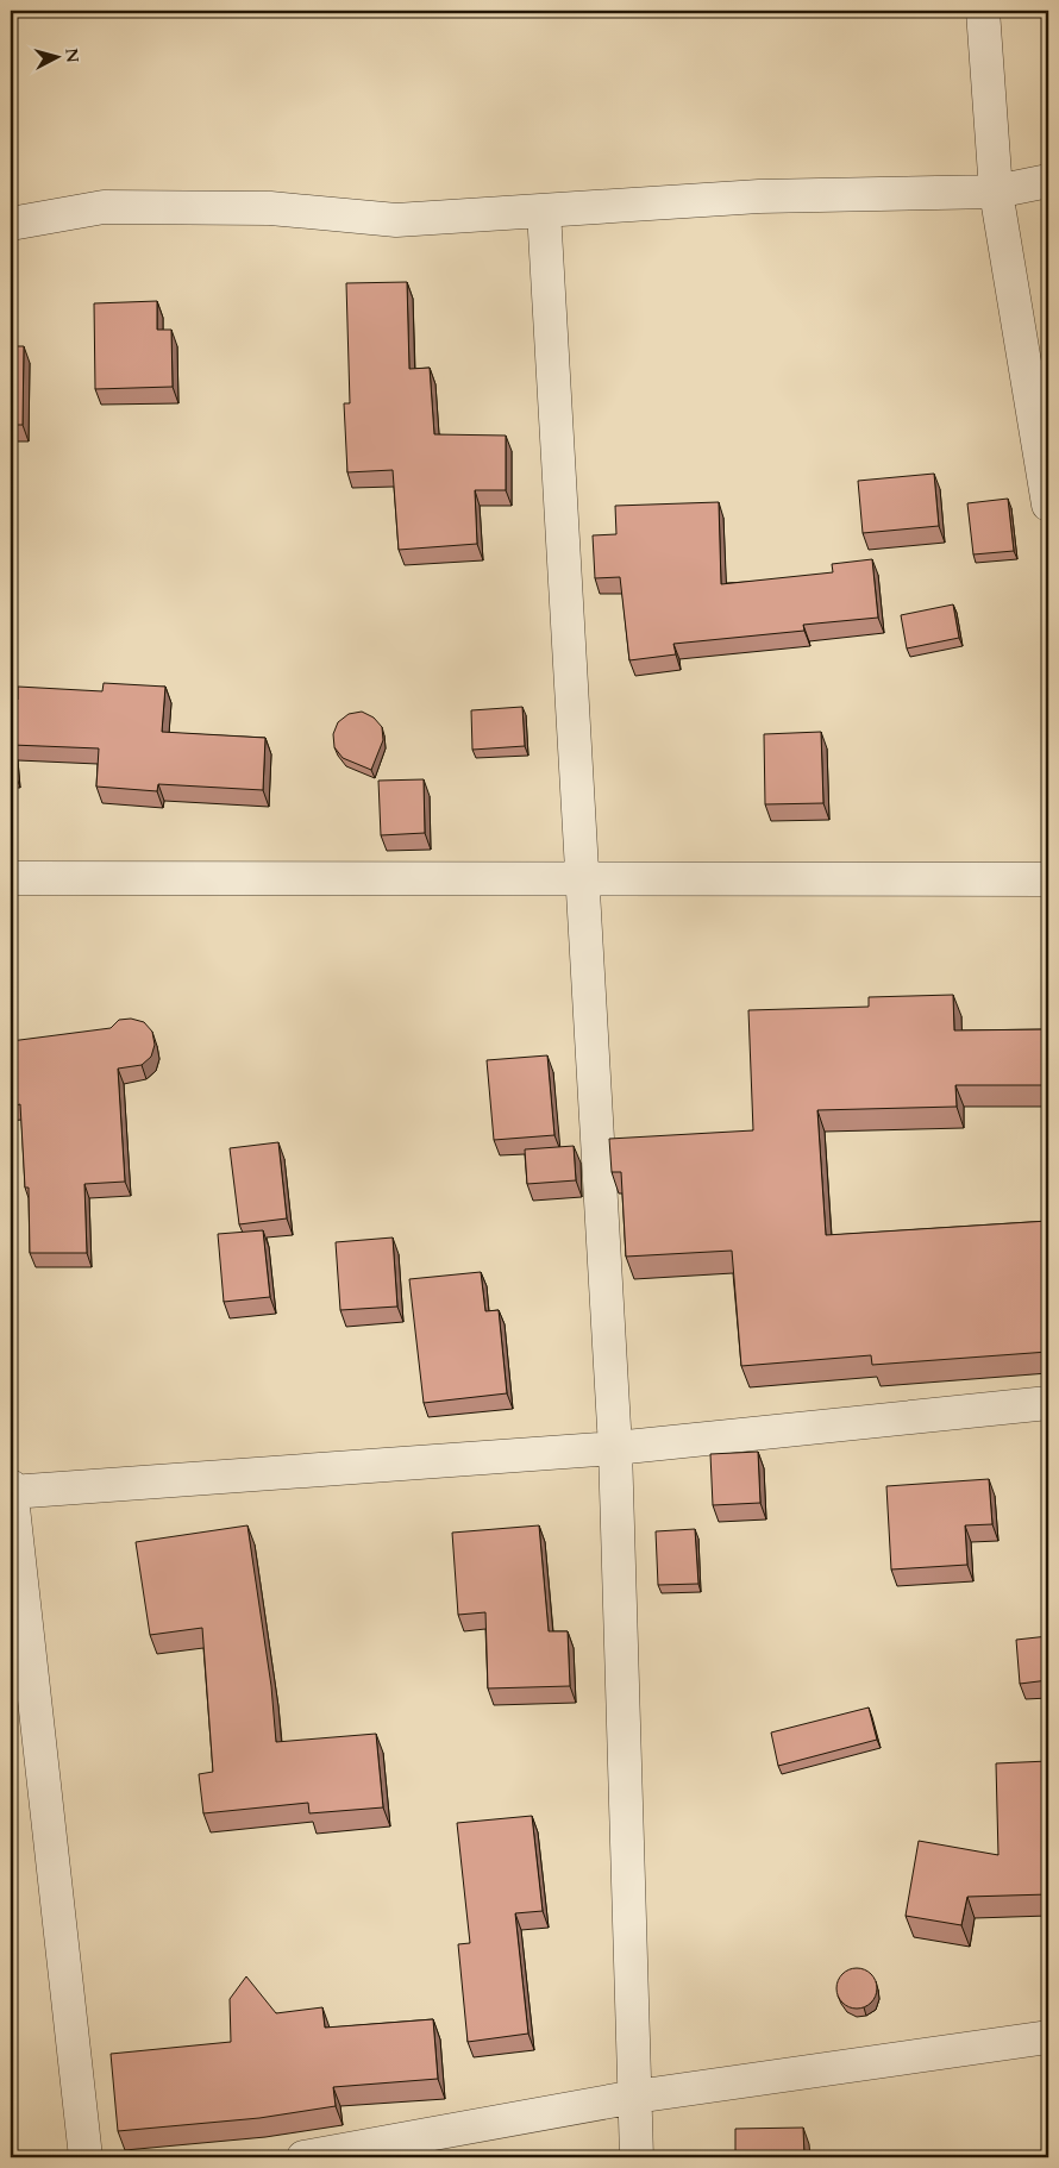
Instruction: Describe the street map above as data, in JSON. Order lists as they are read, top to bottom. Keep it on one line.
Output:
{"north":"right"}
